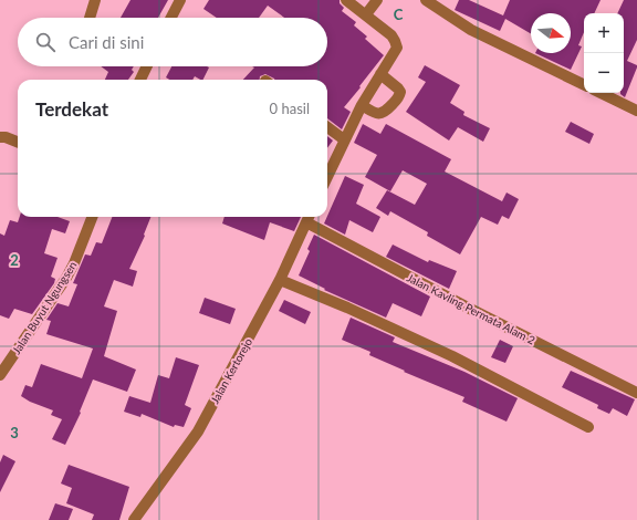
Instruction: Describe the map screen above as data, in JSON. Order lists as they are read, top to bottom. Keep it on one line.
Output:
{"streets":{"street":["Jalan Buyut Ngungsen","Jalan Kavling Permata Alam 2","Jalan Kertorejo"]},"crossings":[["Jalan Kavling Permata Alam 2","Jalan Kertorejo"]],"north":"right","page":{"map_buttons":["+","−"],"search":"Cari di sini","heading":["Terdekat","0 hasil"]},"grid":{"columns":["C"],"rows":["2","3"]}}
